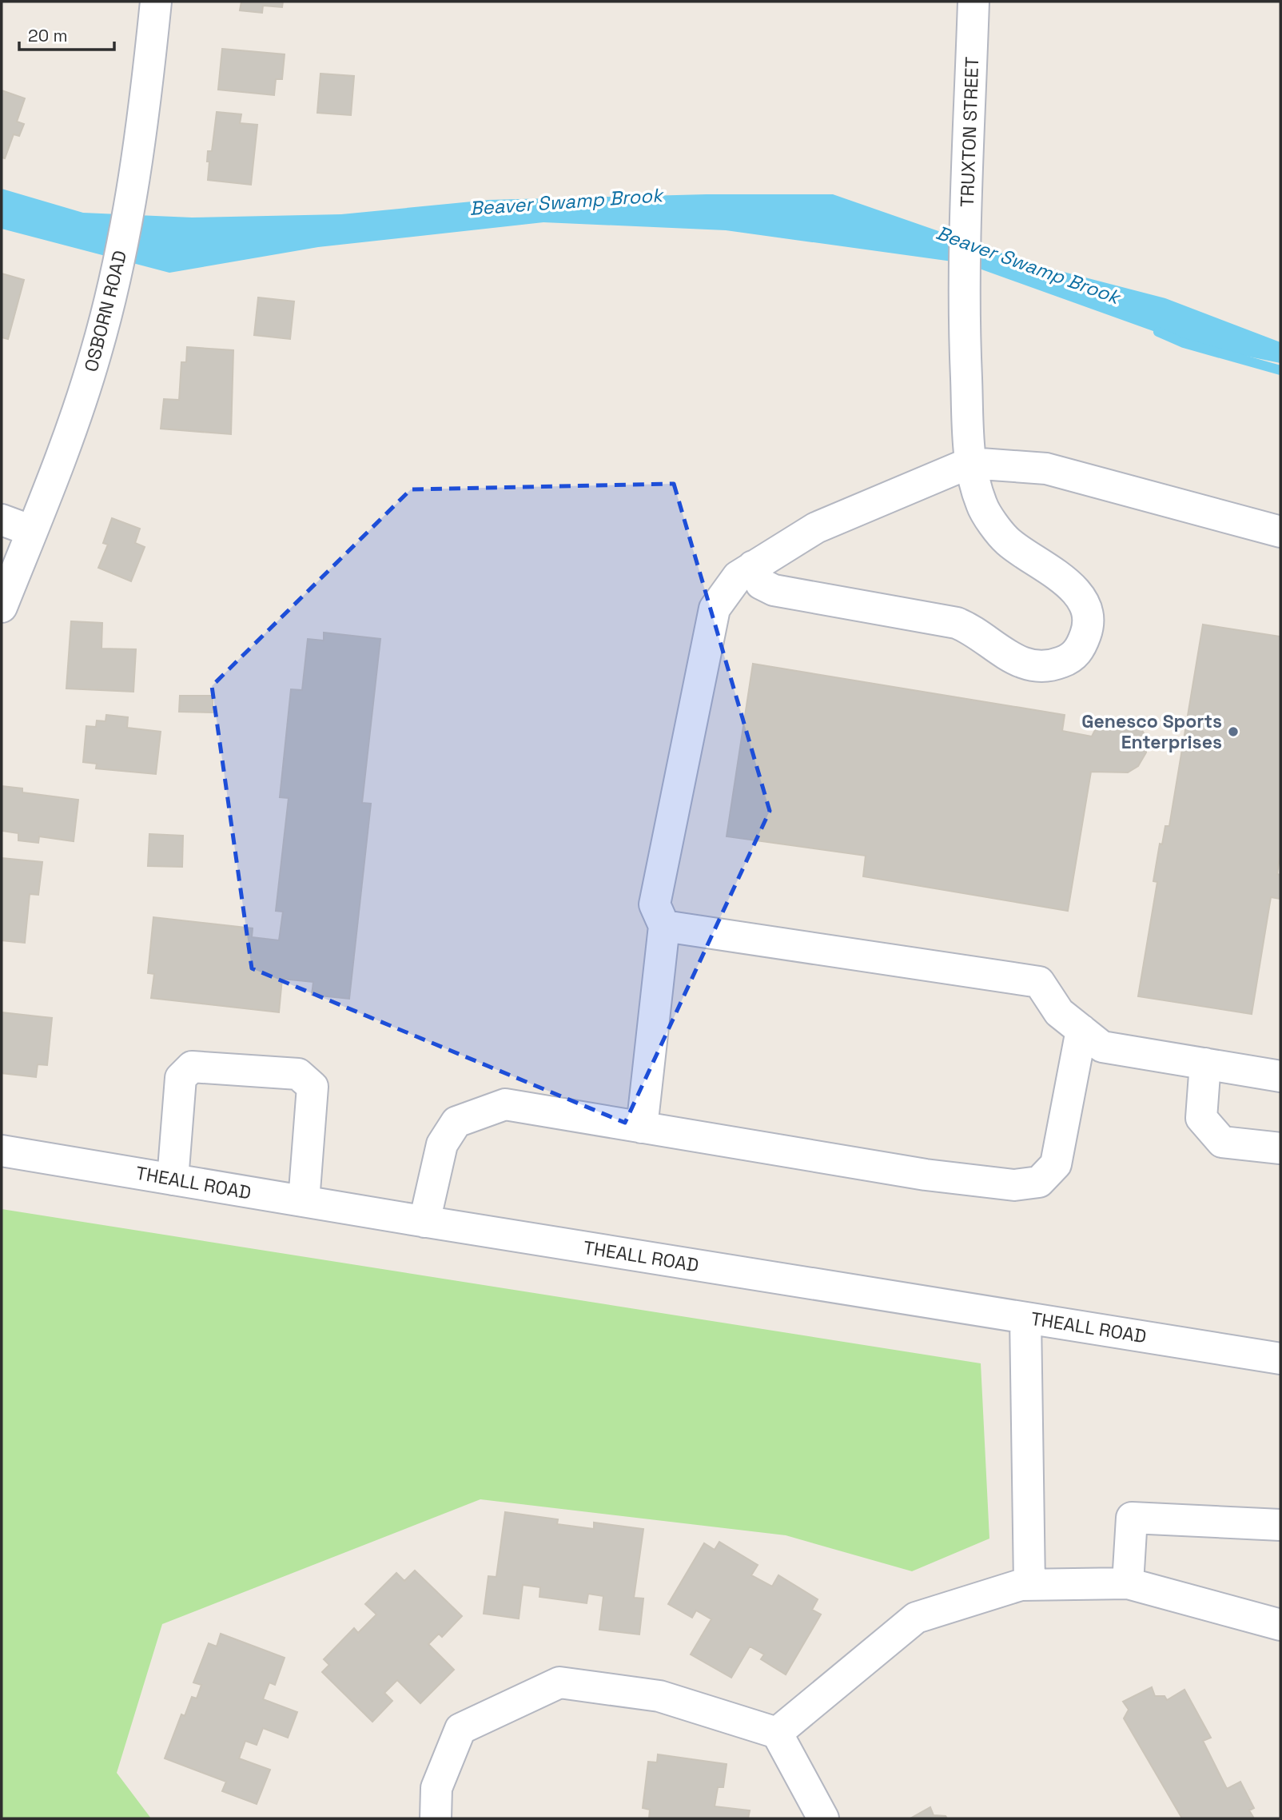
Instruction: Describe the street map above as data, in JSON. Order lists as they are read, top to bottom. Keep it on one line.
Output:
{"streets":{"street":["TRUXTON STREET","OSBORN ROAD","THEALL ROAD"]},"water":["Beaver Swamp Brook"],"places":["Genesco Sports Enterprises"],"scale_bar":"20 m"}
